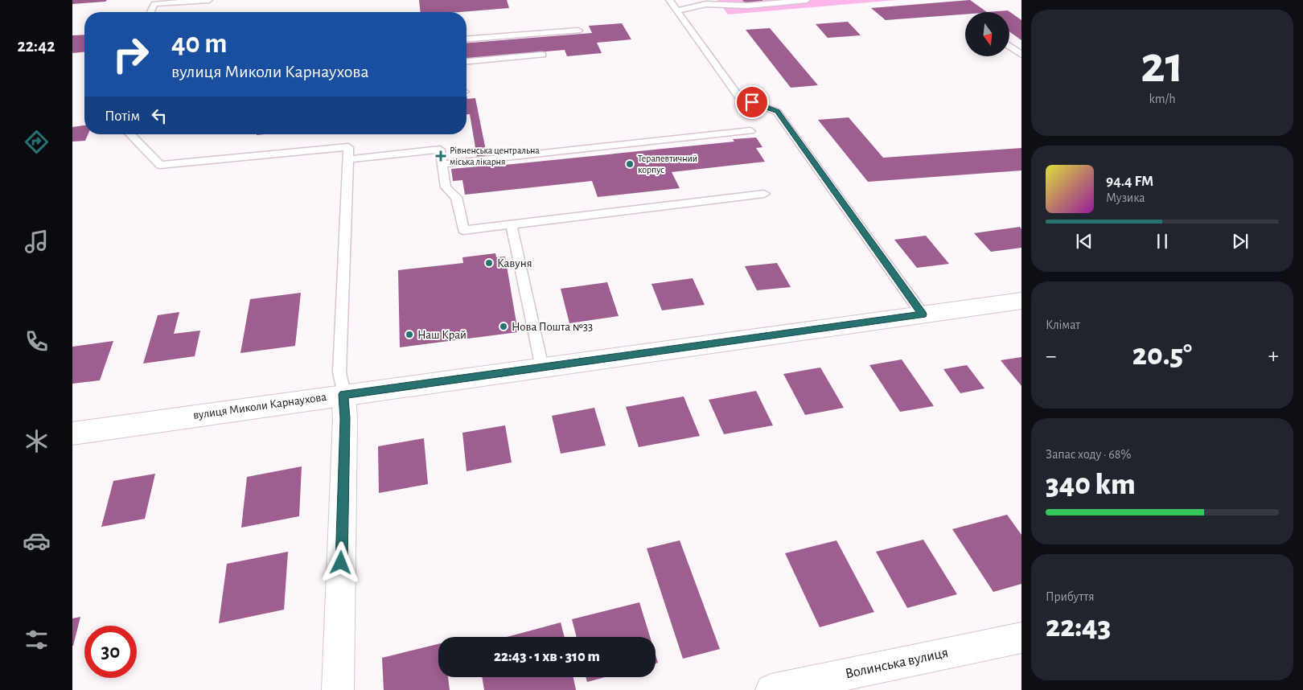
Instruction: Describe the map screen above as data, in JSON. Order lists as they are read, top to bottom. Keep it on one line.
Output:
{"streets":{"main road":["вулиця Миколи Карнаухова","Волинська вулиця"]},"places":{"health":["Рівненська центральна міська лікарня"],"other":["Терапевтичний корпус","Кавуня","Нова Пошта №33","Наш Край"]},"north":"bottom","page":{"tabs":"22:42","tile":[["21","km/h"],"Клімат",["Запас ходу · 68%","340 km"],["Прибуття","22:43"]],"turn":["40 m","вулиця Миколи Карнаухова"],"then":"Потім","song":["94.4 FM","Музика"],"heat":["−","20.5°","+"],"limit":"30","trip":"22:43 · 1 хв · 310 m"}}
